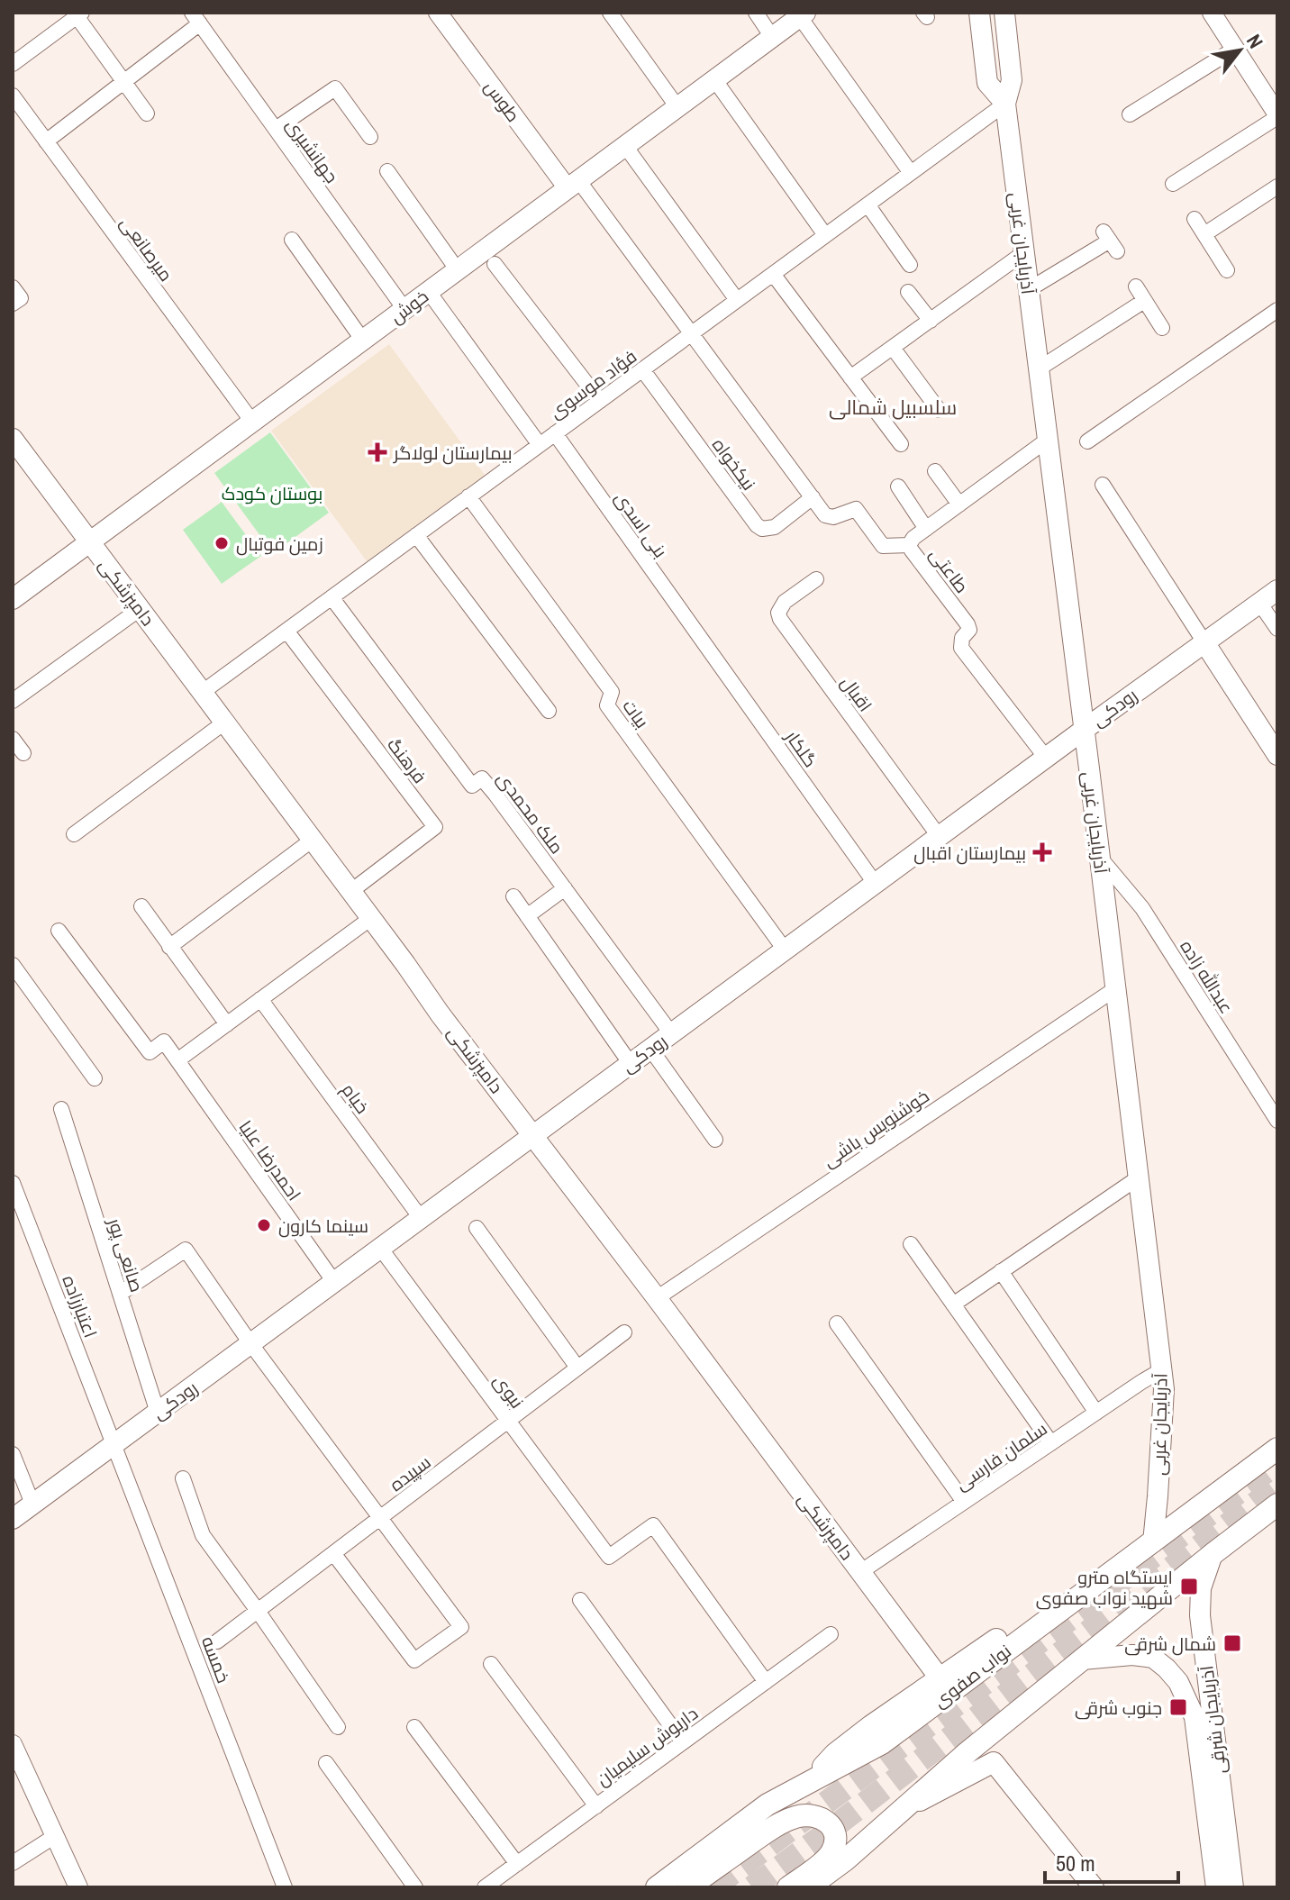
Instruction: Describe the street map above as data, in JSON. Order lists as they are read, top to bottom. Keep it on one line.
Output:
{"streets":{"main road":["آذربایجان غربی","خوش","دامپزشکی","رودکی","نواب صفوی","آذربایجان شرقی"],"street":["طوس","جهانشیری","میرصانعی","فؤاد موسوی","نیکخواه","بنی اسدی","طاعتی","اقبال","بیات","گلکار","فرهنگ","ملک محمدی","عبدالله زاده","خیام","خوشنویس باشی","احمدرضا علیا","صانعی پور","اعتبارزاده","نبوی","سلمان فارسی","سپیده","خمسه","داریوش سلیمیان"]},"crossings":[["طوس","خوش"],["جهانشیری","خوش"],["آذربایجان غربی","فؤاد موسوی"],["آذربایجان غربی","طاعتی"],["آذربایجان غربی","رودکی"],["آذربایجان غربی","عبدالله زاده"],["آذربایجان غربی","خوشنویس باشی"],["آذربایجان غربی","سلمان فارسی"],["آذربایجان غربی","نواب صفوی"],["میرصانعی","خوش"],["خوش","دامپزشکی"],["فؤاد موسوی","نیکخواه"],["فؤاد موسوی","بنی اسدی"],["فؤاد موسوی","دامپزشکی"],["فؤاد موسوی","بیات"],["فؤاد موسوی","فرهنگ"],["فؤاد موسوی","ملک محمدی"],["بنی اسدی","گلکار"],["طاعتی","رودکی"],["دامپزشکی","رودکی"],["دامپزشکی","فرهنگ"],["دامپزشکی","خوشنویس باشی"],["دامپزشکی","سلمان فارسی"],["اقبال","رودکی"],["رودکی","بیات"],["رودکی","گلکار"],["رودکی","ملک محمدی"],["رودکی","خیام"],["رودکی","احمدرضا علیا"],["رودکی","صانعی پور"],["رودکی","اعتبارزاده"],["رودکی","نبوی"],["رودکی","خمسه"],["اعتبارزاده","خمسه"],["نبوی","سپیده"],["نبوی","داریوش سلیمیان"]],"districts":["سلسبیل شمالی"],"parks":["بوستان کودک"],"places":{"health":["بیمارستان لولاگر","بیمارستان اقبال"],"other":["زمین فوتبال","سینما کارون"],"transit":["ایستگاه مترو شهید نواب صفوی","شمال شرقی","جنوب شرقی"]},"scale_bar":"50 m","north":"top right"}
